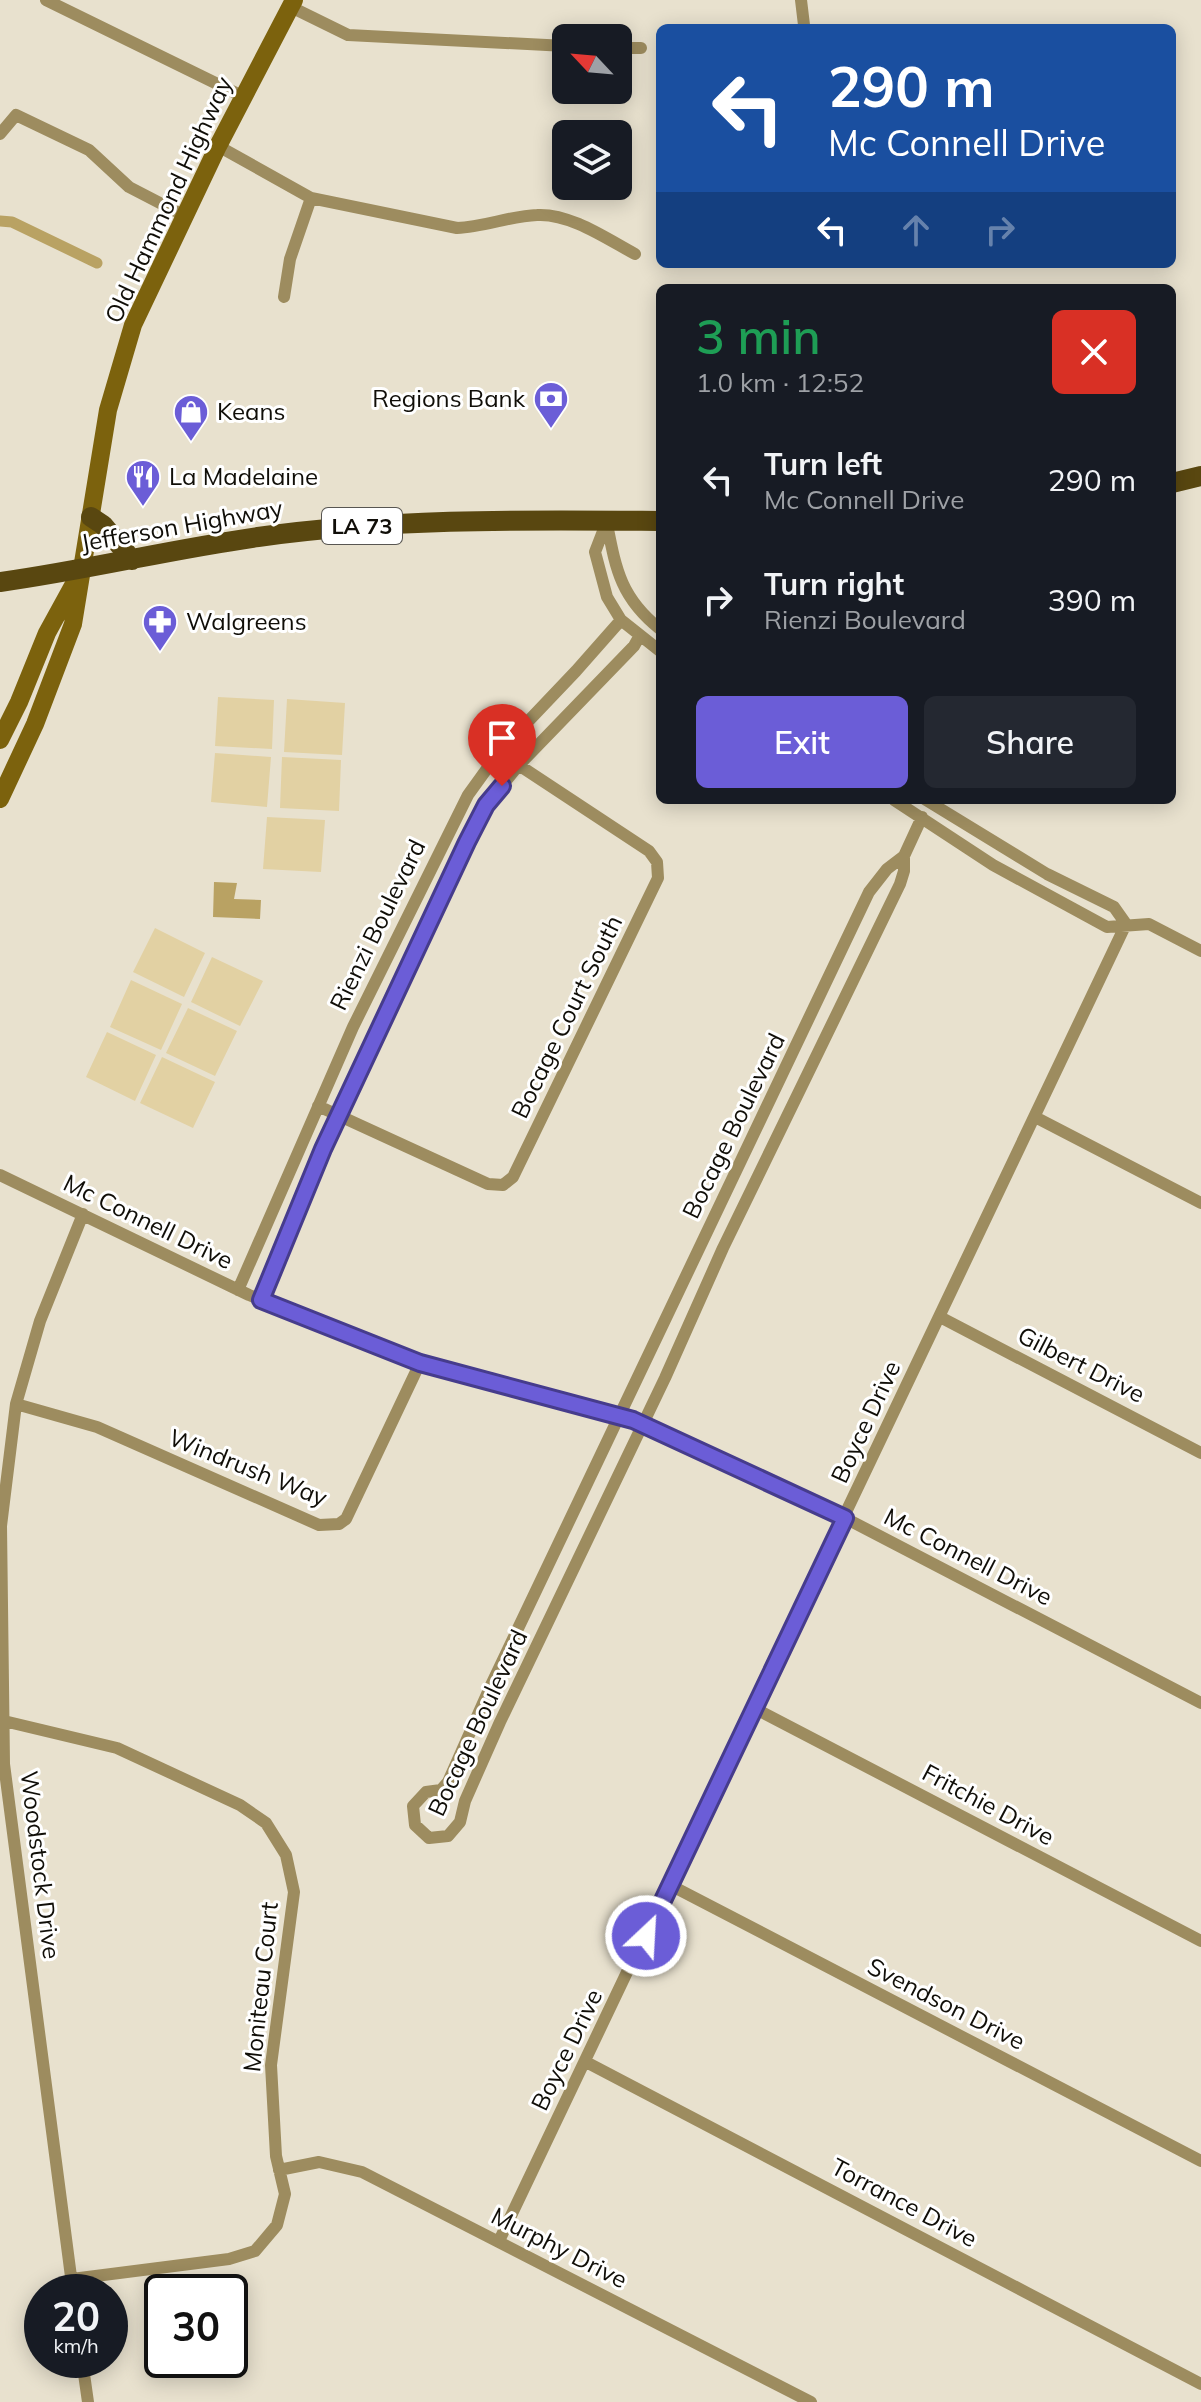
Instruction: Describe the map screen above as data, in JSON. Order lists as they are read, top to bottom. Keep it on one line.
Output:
{"streets":{"main road":["Old Hammond Highway","Jefferson Highway","LA 73"],"street":["Rienzi Boulevard","Bocage Court South","Bocage Boulevard","Mc Connell Drive","Gilbert Drive","Boyce Drive","Windrush Way","Fritchie Drive","Woodstock Drive","Moniteau Court","Svendson Drive","Torrance Drive","Murphy Drive"]},"crossings":[["Old Hammond Highway","Jefferson Highway"],["Rienzi Boulevard","Bocage Court South"],["Rienzi Boulevard","Mc Connell Drive"],["Bocage Boulevard","Mc Connell Drive"],["Mc Connell Drive","Boyce Drive"],["Mc Connell Drive","Windrush Way"],["Mc Connell Drive","Woodstock Drive"],["Gilbert Drive","Boyce Drive"],["Boyce Drive","Fritchie Drive"],["Boyce Drive","Svendson Drive"],["Boyce Drive","Torrance Drive"],["Boyce Drive","Murphy Drive"],["Windrush Way","Woodstock Drive"],["Woodstock Drive","Moniteau Court"],["Moniteau Court","Murphy Drive"]],"places":{"bank":["Regions Bank"],"shop":["Keans"],"restaurant":["La Madelaine"],"pharmacy":["Walgreens"]},"north":"top left","page":{"turn":["290 m","Mc Connell Drive"],"heading":["3 min","1.0 km · 12:52"],"list":[{"name":"Turn left","note":"Mc Connell Drive","value":"290 m"},{"name":"Turn right","note":"Rienzi Boulevard","value":"390 m"}],"buttons":["Exit","Share"],"speed":"20 km/h","limit":"30"}}
